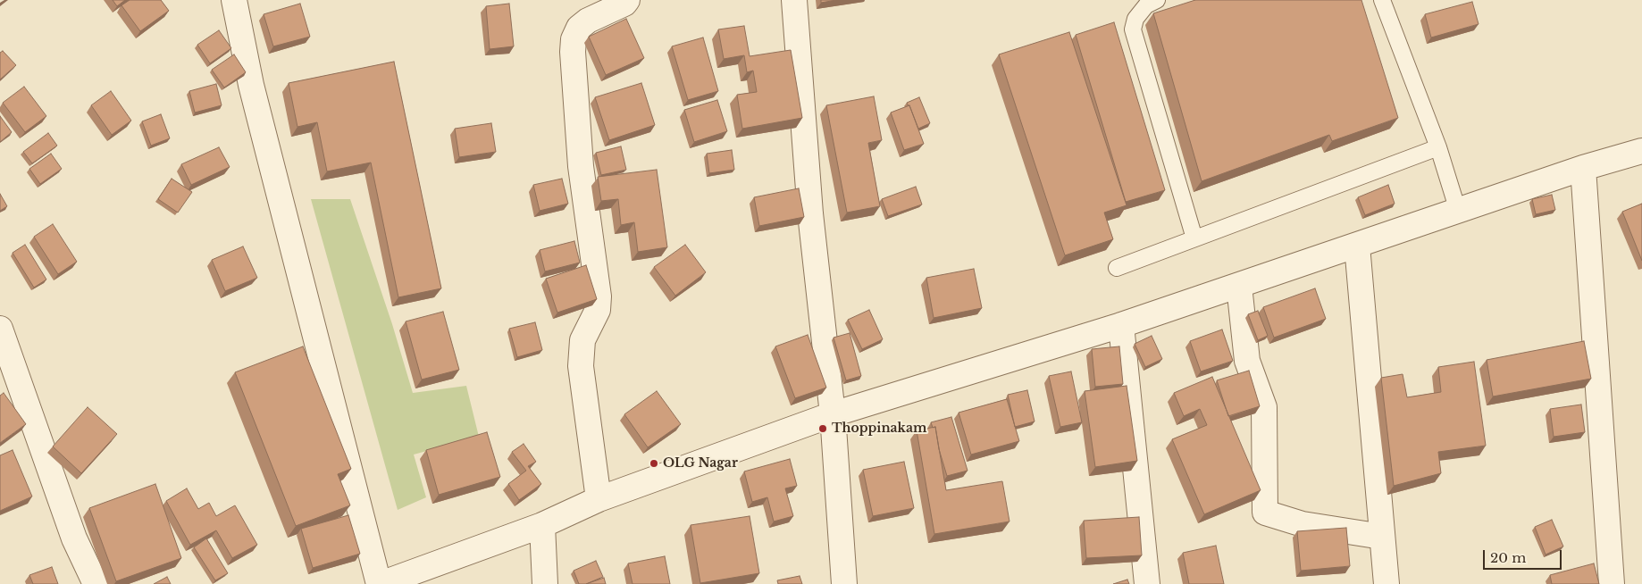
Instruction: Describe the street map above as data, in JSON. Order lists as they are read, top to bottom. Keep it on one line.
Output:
{"places":["Thoppinakam","OLG Nagar"],"scale_bar":"20 m"}
